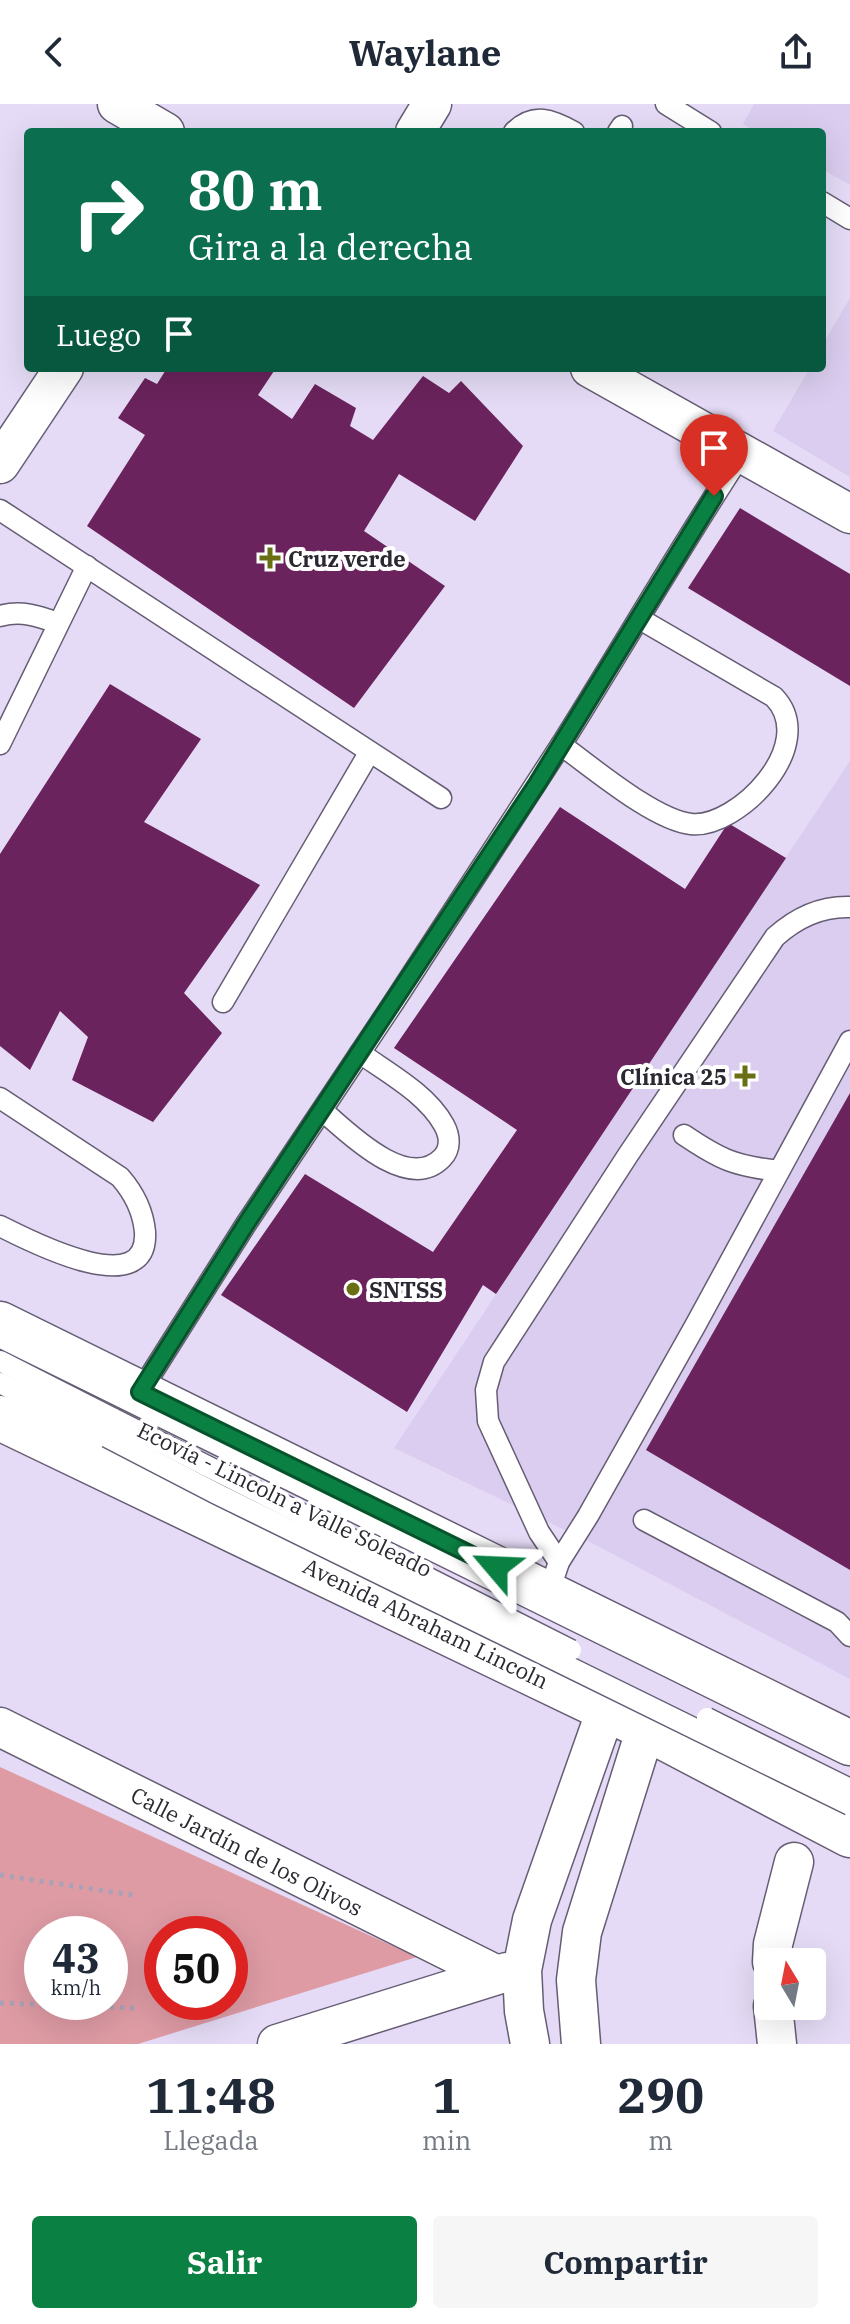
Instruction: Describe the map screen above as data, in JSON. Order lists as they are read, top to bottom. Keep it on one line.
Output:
{"streets":{"main road":["Avenida Abraham Lincoln"],"street":["Calle Jardín de los Olivos"],"lane":["Ecovía - Lincoln a Valle Soleado"]},"places":{"health":["Cruz verde","Clínica 25"],"other":["SNTSS"]},"north":"top","page":{"header":"Waylane","turn":["80 m","Gira a la derecha"],"then":"Luego","speed":"43 km/h","limit":"50","eta":["11:48","Llegada","1","min","290","m"],"buttons":["Salir","Compartir"]}}
